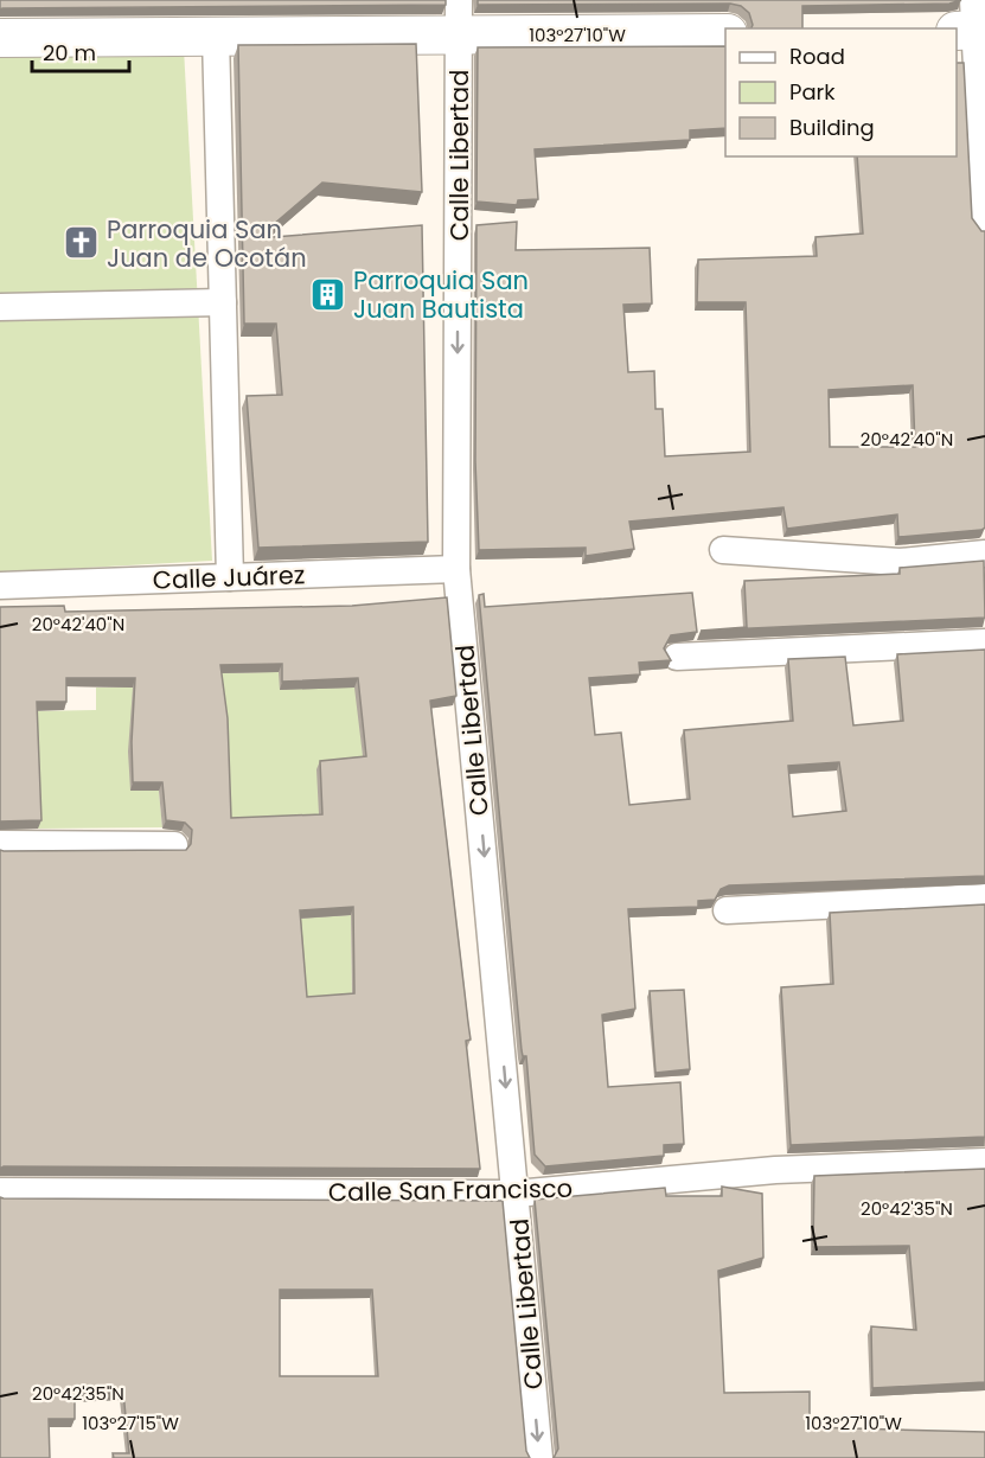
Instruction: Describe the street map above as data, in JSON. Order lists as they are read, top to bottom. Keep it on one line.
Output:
{"streets":{"street":["Calle Libertad","Calle Juárez","Calle San Francisco"]},"crossings":[["Calle Libertad","Calle Juárez"],["Calle Libertad","Calle San Francisco"]],"places":{"church":["Parroquia San Juan de Ocotán"],"building":["Parroquia San Juan Bautista"]},"legend":["Road","Park","Building"],"scale_bar":"20 m","coordinates":["103°27'10\"W","20°42'40\"N","20°42'35\"N","103°27'15\"W"]}
